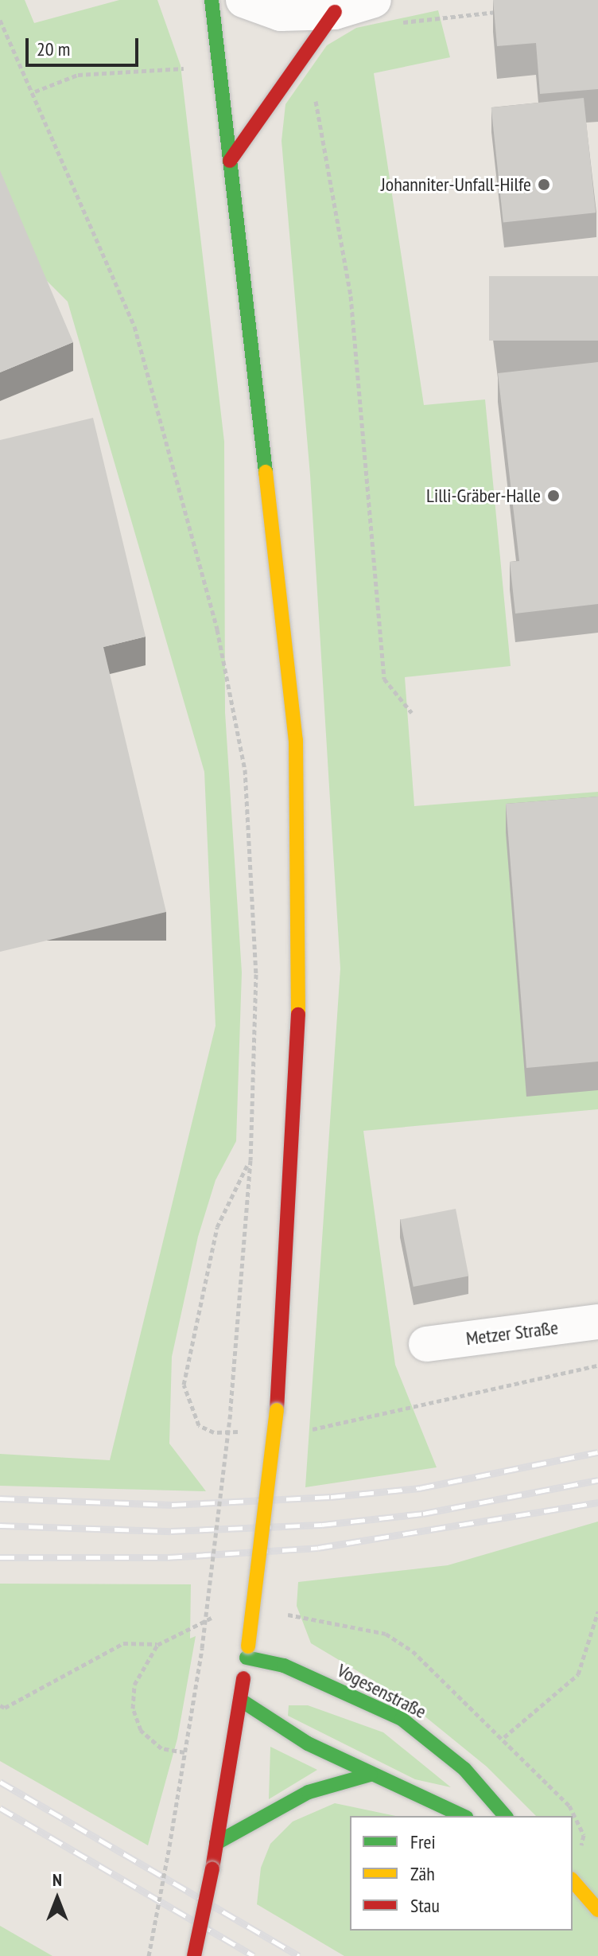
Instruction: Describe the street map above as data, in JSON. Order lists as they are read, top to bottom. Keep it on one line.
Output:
{"streets":{"main road":["Vogesenstraße"],"street":["Metzer Straße"]},"places":["Johanniter-Unfall-Hilfe","Lilli-Gräber-Halle"],"legend":["Frei","Zäh","Stau"],"scale_bar":"20 m","north":"top"}
